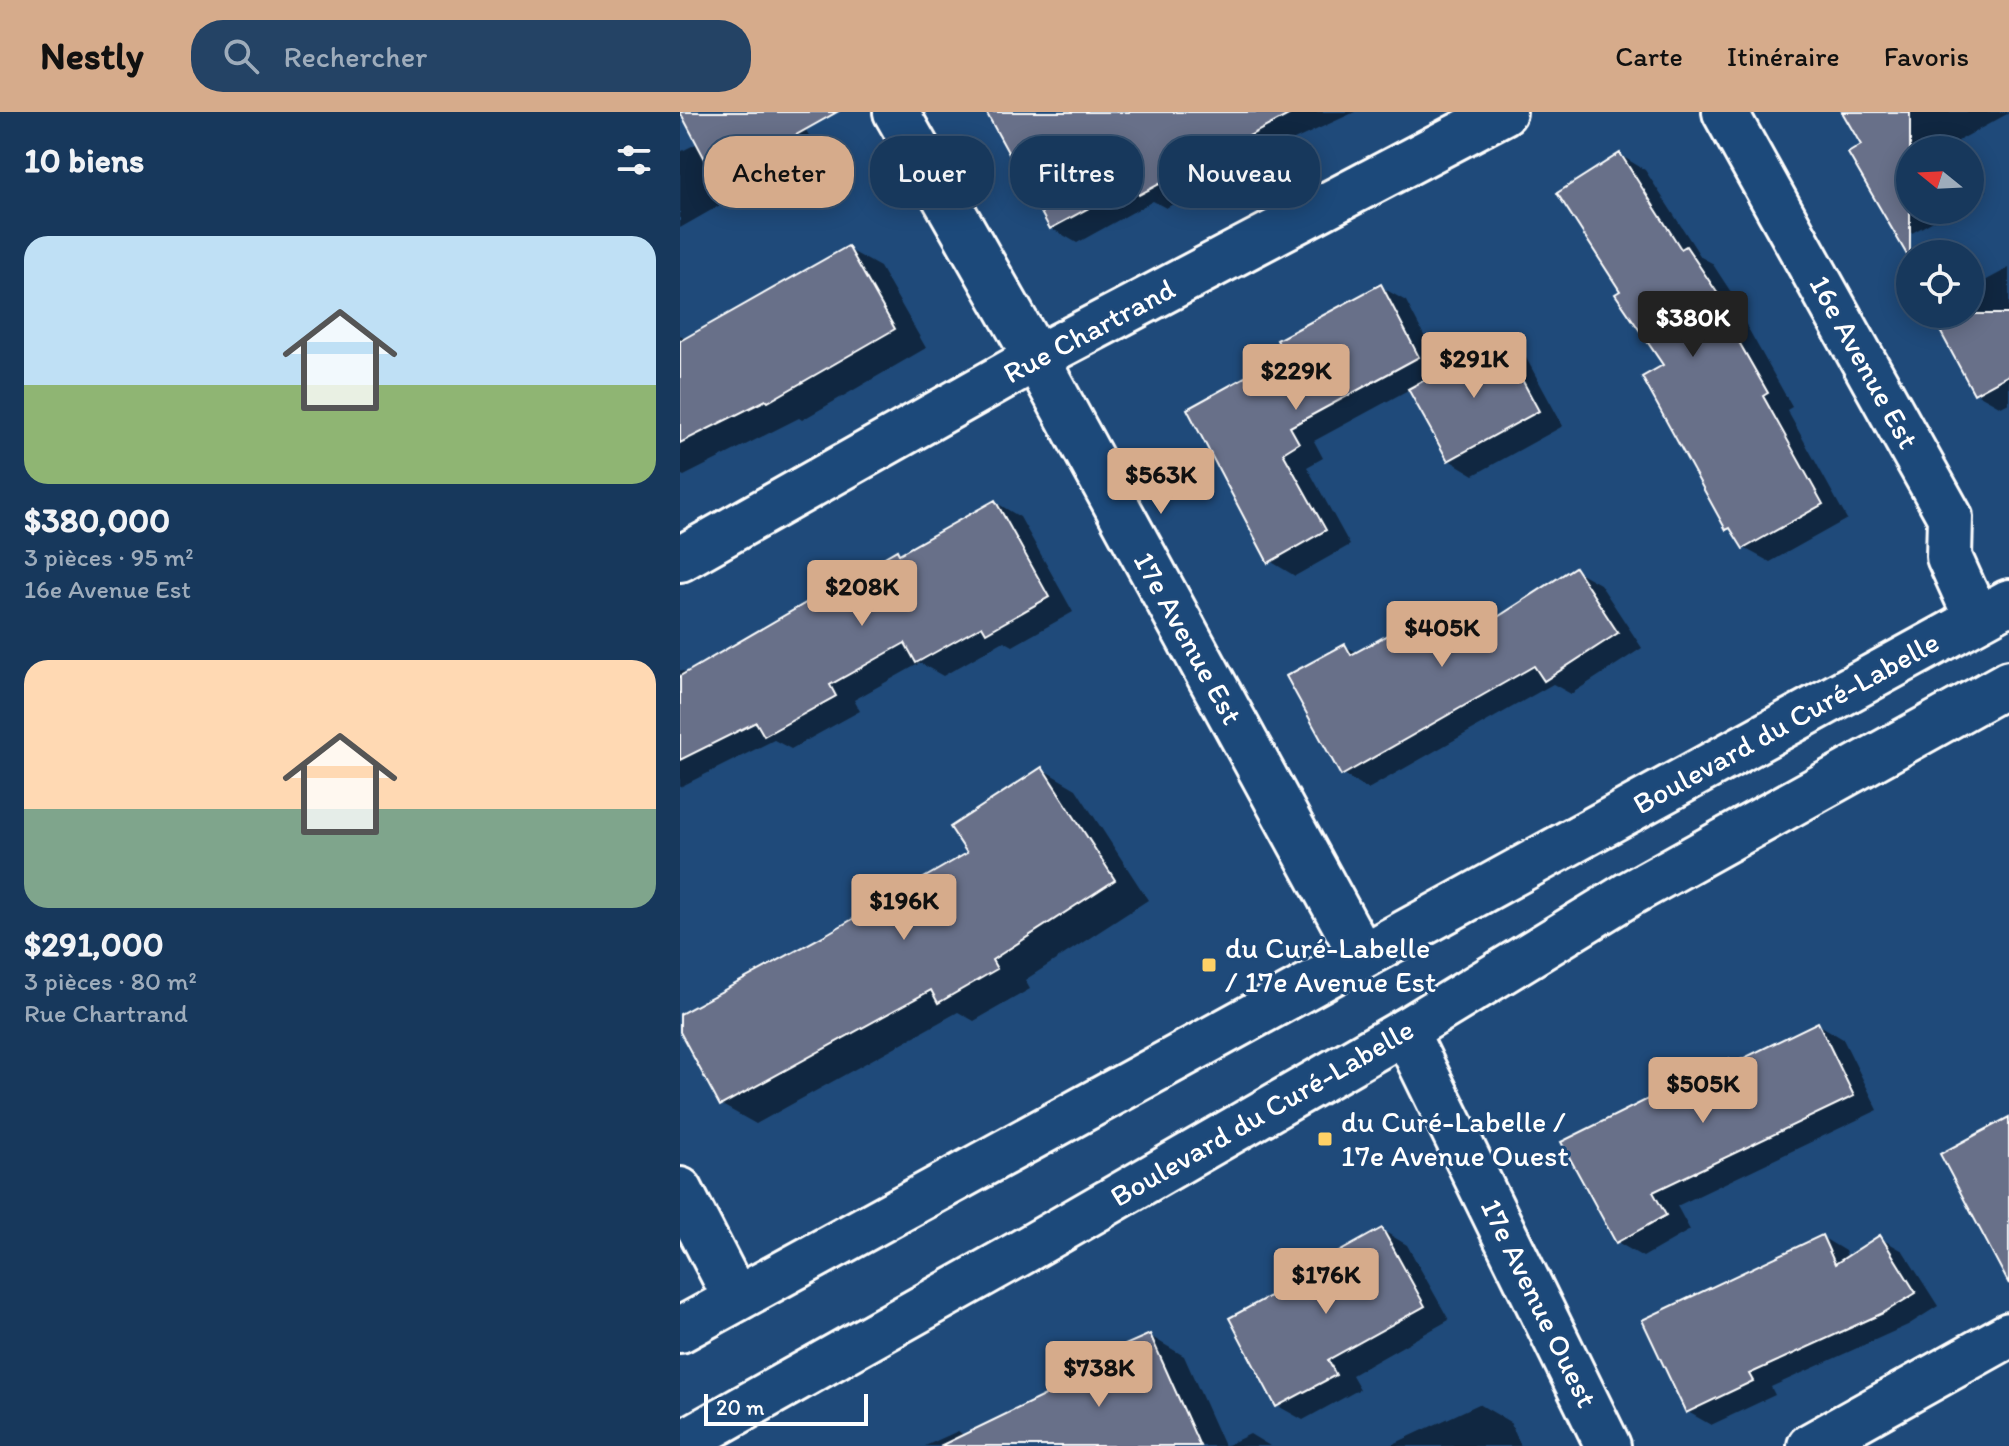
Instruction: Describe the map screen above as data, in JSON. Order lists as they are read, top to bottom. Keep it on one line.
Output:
{"streets":{"street":["Rue Chartrand","16e Avenue Est","17e Avenue Est","Boulevard du Curé-Labelle","17e Avenue Ouest"]},"crossings":[["Rue Chartrand","17e Avenue Est"],["16e Avenue Est","Boulevard du Curé-Labelle"],["17e Avenue Est","Boulevard du Curé-Labelle"],["Boulevard du Curé-Labelle","17e Avenue Ouest"]],"places":{"transit":["du Curé-Labelle / 17e Avenue Est","du Curé-Labelle / 17e Avenue Ouest"]},"scale_bar":"20 m","north":"left","page":{"header":"Nestly","search":"Rechercher","nav":["Carte","Itinéraire","Favoris"],"heading":"10 biens","chip":["Acheter","Louer","Filtres","Nouveau"],"list":[{"name":"$380,000","note":"3 pièces · 95 m² · 16e Avenue Est"},{"name":"$291,000","note":"3 pièces · 80 m² · Rue Chartrand"}],"price":["$380K","$291K","$229K","$563K","$208K","$405K","$196K","$505K","$176K","$738K"],"scale":"20 m"}}
